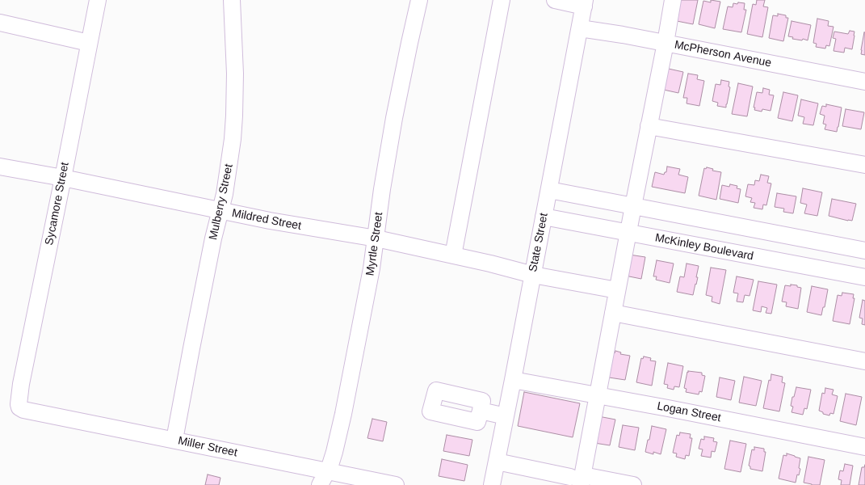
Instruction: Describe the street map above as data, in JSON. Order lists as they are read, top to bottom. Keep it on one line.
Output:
{"streets":{"street":["McPherson Avenue","Mulberry Street","Sycamore Street","Mildred Street","State Street","Myrtle Street","McKinley Boulevard","Logan Street","Miller Street"]},"crossings":[["McPherson Avenue","State Street"],["Mulberry Street","Mildred Street"],["Mulberry Street","Miller Street"],["Sycamore Street","Mildred Street"],["Sycamore Street","Miller Street"],["Mildred Street","State Street"],["Mildred Street","Myrtle Street"],["State Street","McKinley Boulevard"],["State Street","Logan Street"],["Myrtle Street","Miller Street"]]}
